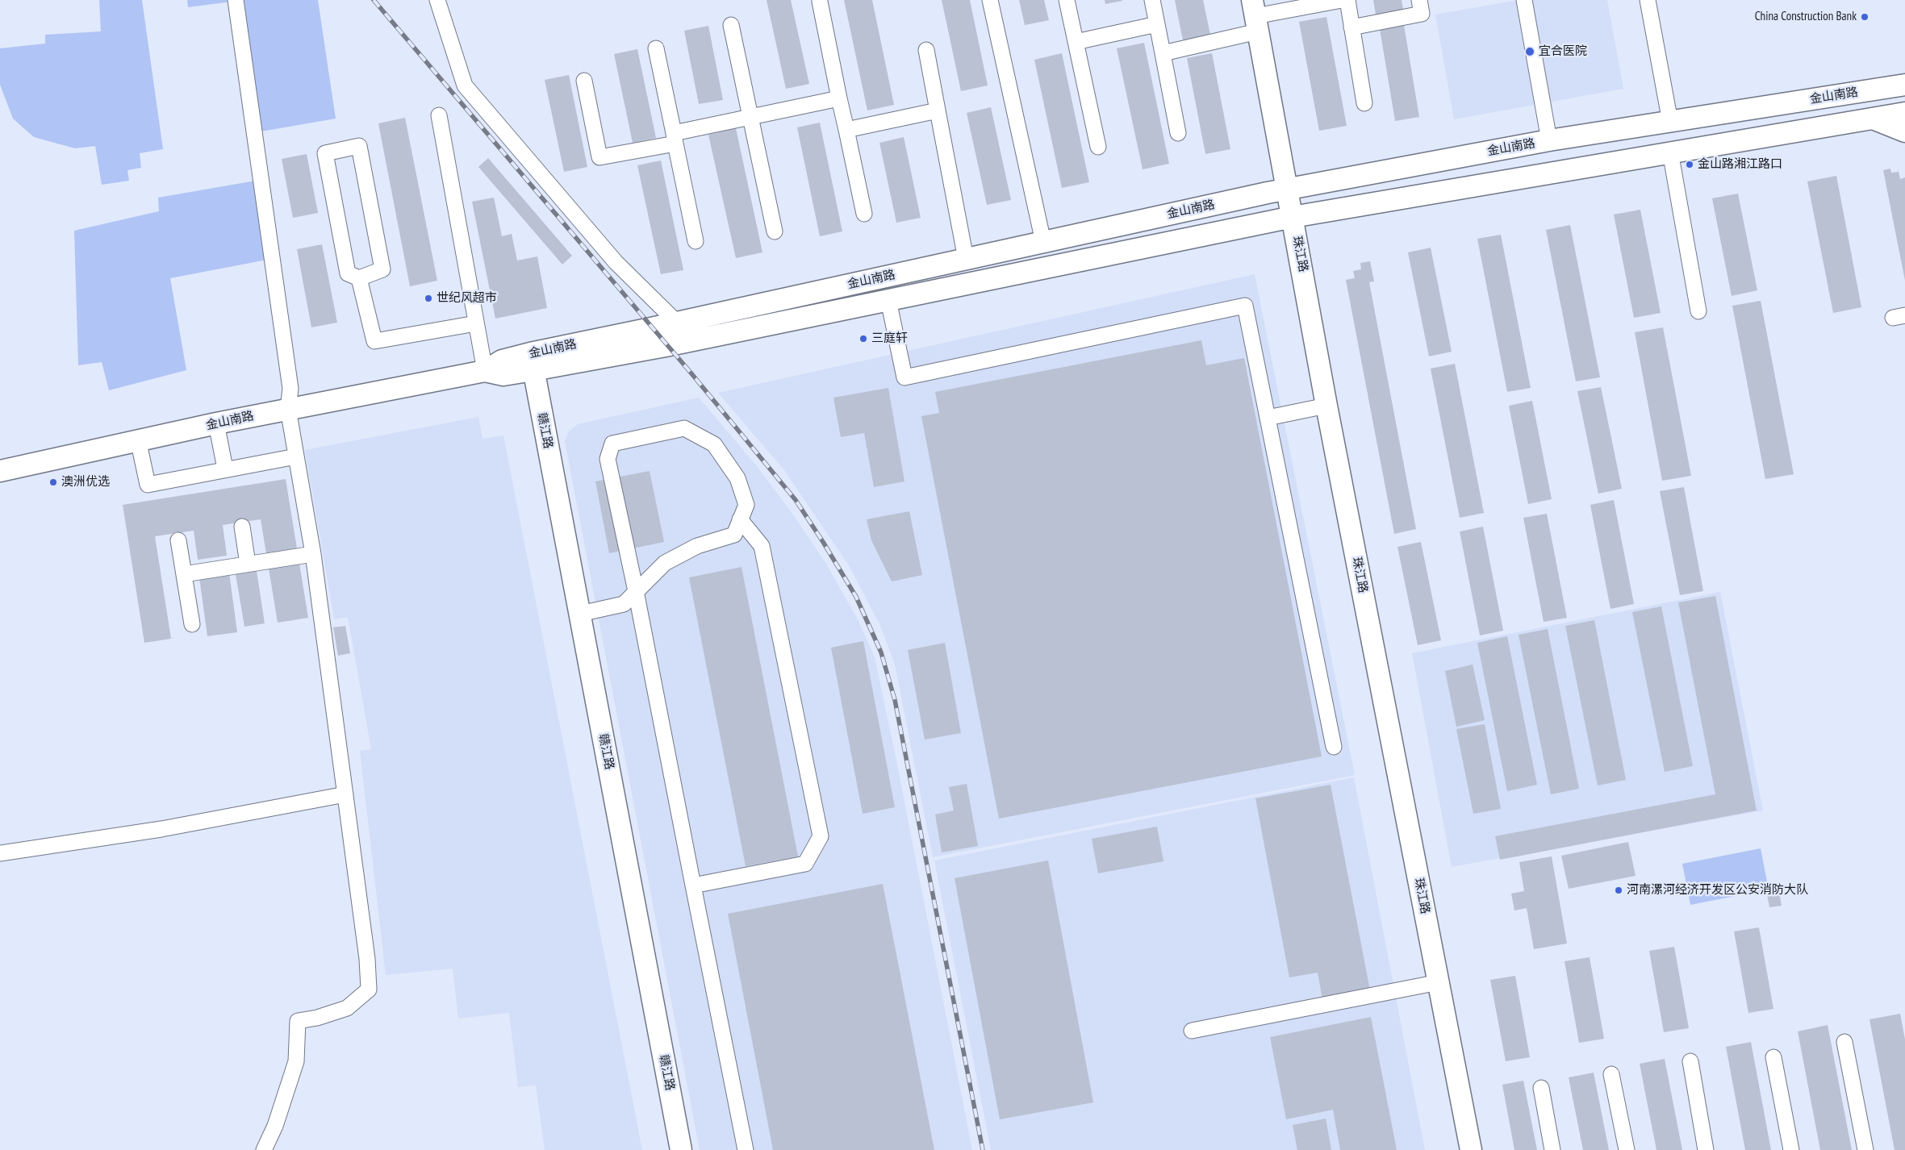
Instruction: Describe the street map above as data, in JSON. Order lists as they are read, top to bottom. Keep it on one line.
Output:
{"streets":{"main road":["金山南路","珠江路","赣江路"]},"crossings":[["金山南路","珠江路"],["金山南路","赣江路"]],"places":["China Construction Bank","宜合医院","金山路湘江路口","世纪风超市","三庭轩","澳洲优选","河南漯河经济开发区公安消防大队"]}
